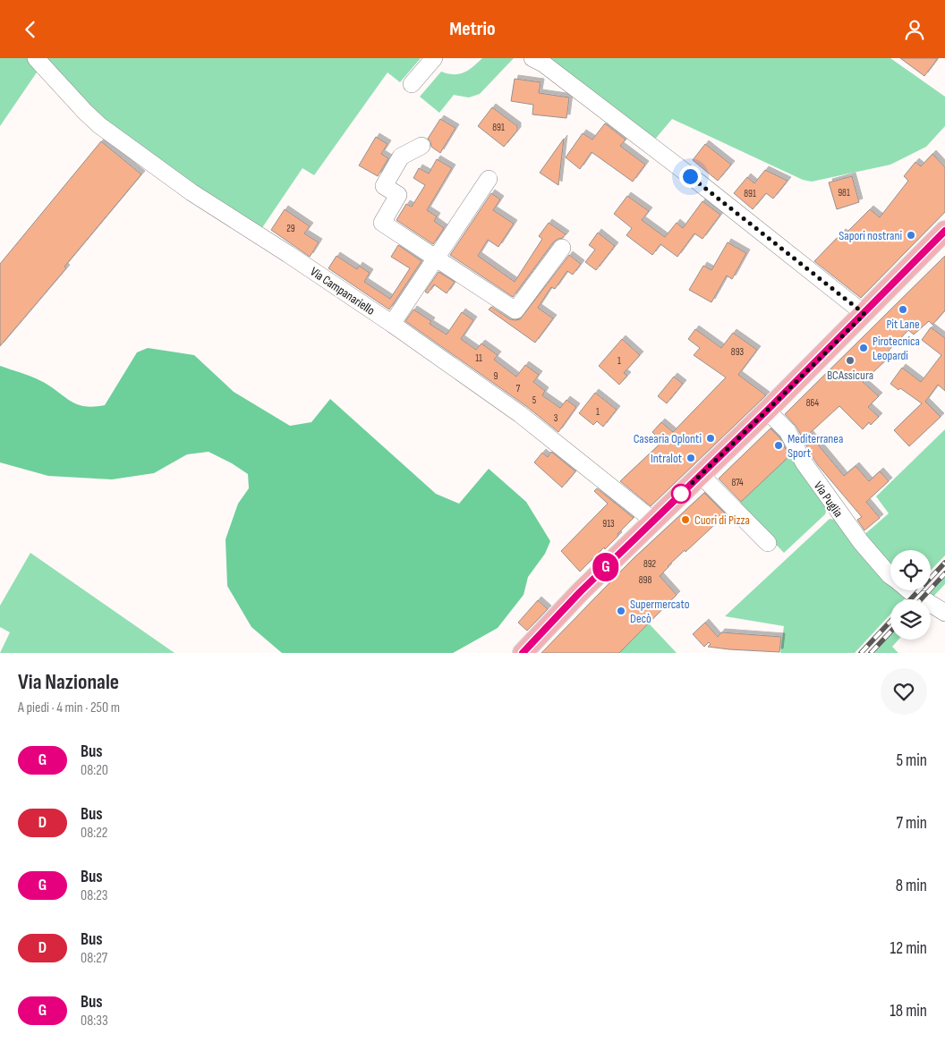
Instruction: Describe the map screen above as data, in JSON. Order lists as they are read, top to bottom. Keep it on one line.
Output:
{"streets":{"street":["Via Campanariello","Via Puglia"]},"places":["Sapori nostrani","Pit Lane","Pirotecnica Leopardi","BCAssicura","Casearia Oplonti","Mediterranea Sport","Intralot","Cuori di Pizza","Supermercato Decò"],"lines":["bus line G"],"house_numbers":["891","981","891","29","893","11","1","9","7","5","864","1","3","874","913","892","898"],"page":{"header":"Metrio","on_map":"G","heading":["Via Nazionale","A piedi · 4 min · 250 m"],"list":[{"mark":"G","name":"Bus","note":"08:20","value":"5 min"},{"mark":"D","name":"Bus","note":"08:22","value":"7 min"},{"mark":"G","name":"Bus","note":"08:23","value":"8 min"},{"mark":"D","name":"Bus","note":"08:27","value":"12 min"},{"mark":"G","name":"Bus","note":"08:33","value":"18 min"}]}}
